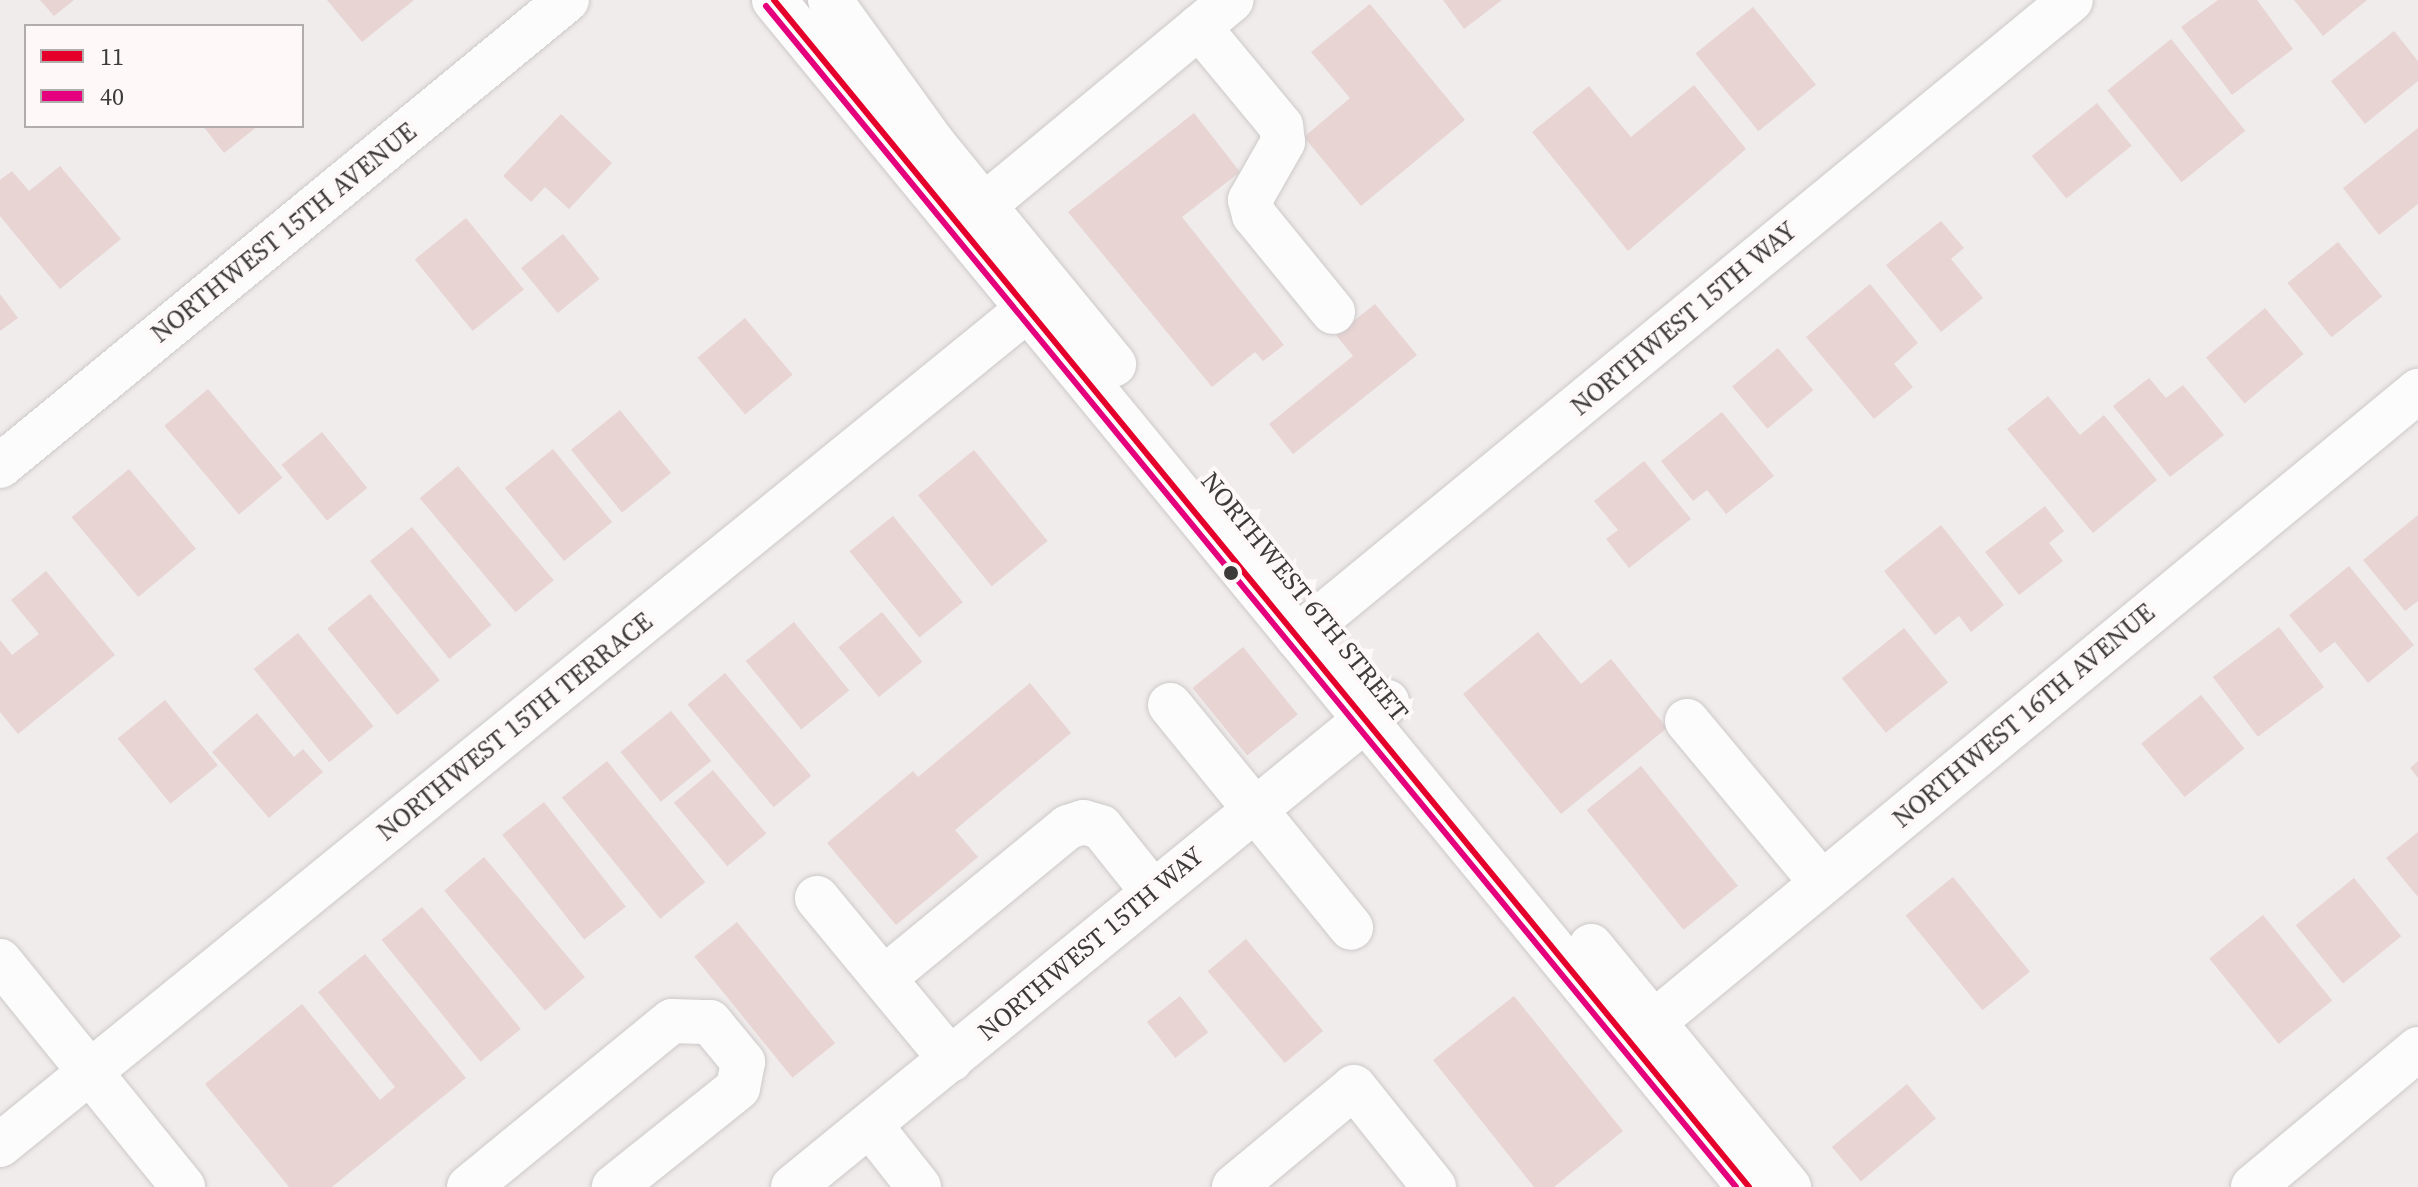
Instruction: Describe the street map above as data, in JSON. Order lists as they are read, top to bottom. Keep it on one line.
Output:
{"streets":{"street":["NORTHWEST 15TH AVENUE","NORTHWEST 15TH WAY","NORTHWEST 6TH STREET","NORTHWEST 16TH AVENUE","NORTHWEST 15TH TERRACE"]},"crossings":[["NORTHWEST 15TH WAY","NORTHWEST 6TH STREET"],["NORTHWEST 6TH STREET","NORTHWEST 16TH AVENUE"],["NORTHWEST 6TH STREET","NORTHWEST 15TH TERRACE"]],"lines":["transit line 11","transit line 40"],"legend":["11","40"]}
